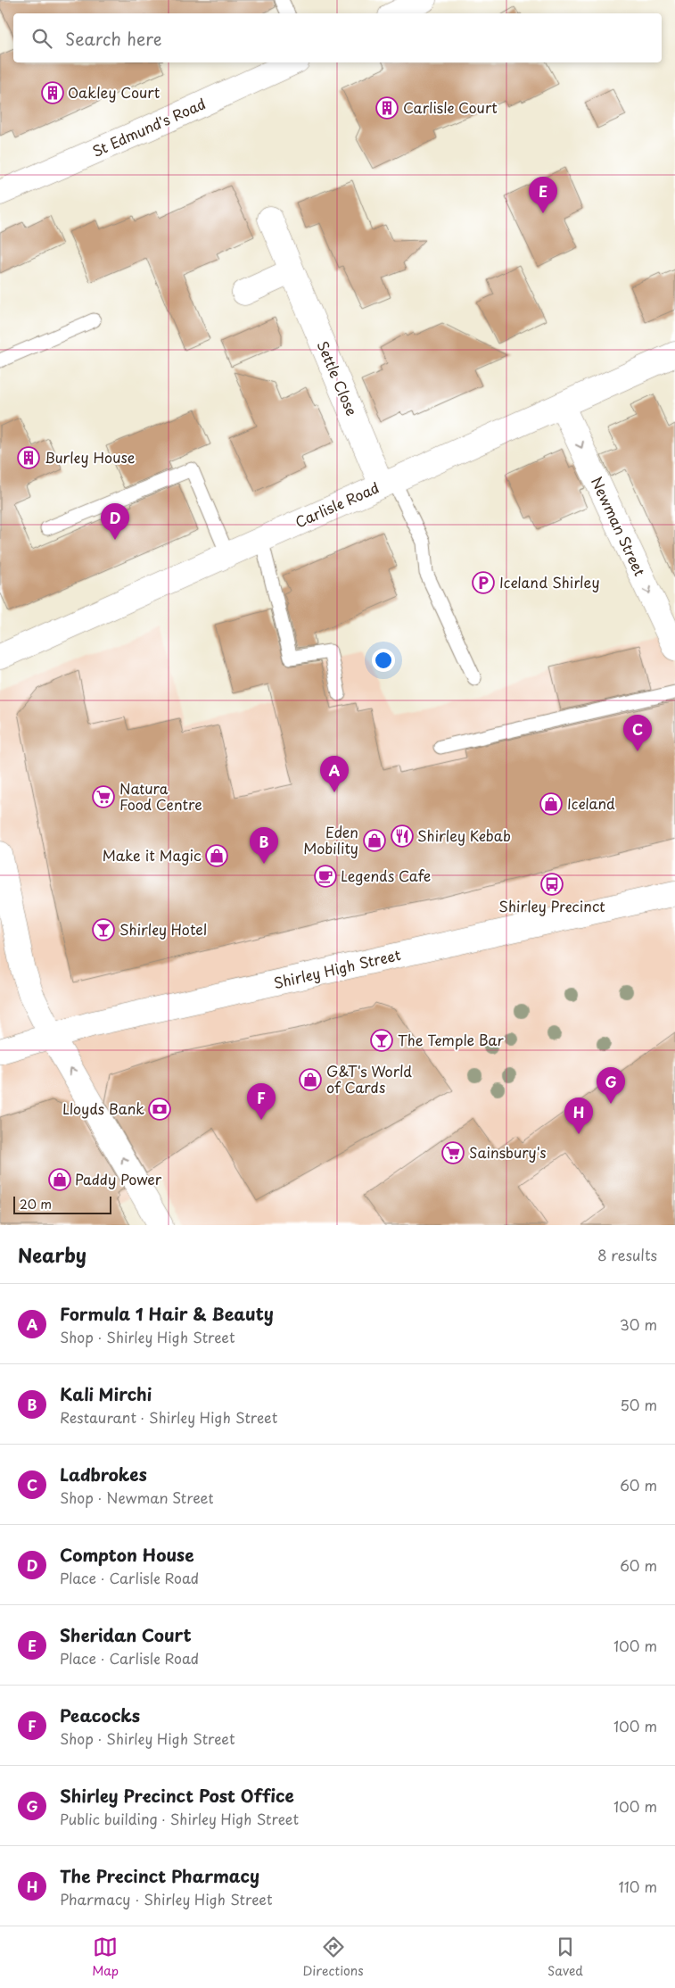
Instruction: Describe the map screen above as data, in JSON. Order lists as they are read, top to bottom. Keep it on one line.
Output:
{"streets":{"street":["St Edmund's Road","Settle Close","Carlisle Road","Newman Street","Shirley High Street"]},"crossings":[["Settle Close","Carlisle Road"],["Carlisle Road","Newman Street"]],"one_way":["Newman Street"],"places":{"building":["Oakley Court","Carlisle Court","Burley House"],"parking":["Iceland Shirley"],"supermarket":["Natura Food Centre","Sainsbury's"],"shop":["Iceland","Eden Mobility","Make it Magic","G&T's World of Cards","Paddy Power"],"restaurant":["Shirley Kebab"],"cafe":["Legends Cafe"],"bus stop":["Shirley Precinct"],"bar":["Shirley Hotel","The Temple Bar"],"bank":["Lloyds Bank"]},"scale_bar":"20 m","page":{"search":"Search here","pins":["E","D","C","A","B","G","F","H"],"scale":"20 m","heading":["Nearby","8 results"],"list":[{"mark":"A","name":"Formula 1 Hair & Beauty","note":"Shop · Shirley High Street","value":"30 m"},{"mark":"B","name":"Kali Mirchi","note":"Restaurant · Shirley High Street","value":"50 m"},{"mark":"C","name":"Ladbrokes","note":"Shop · Newman Street","value":"60 m"},{"mark":"D","name":"Compton House","note":"Place · Carlisle Road","value":"60 m"},{"mark":"E","name":"Sheridan Court","note":"Place · Carlisle Road","value":"100 m"},{"mark":"F","name":"Peacocks","note":"Shop · Shirley High Street","value":"100 m"},{"mark":"G","name":"Shirley Precinct Post Office","note":"Public building · Shirley High Street","value":"100 m"},{"mark":"H","name":"The Precinct Pharmacy","note":"Pharmacy · Shirley High Street","value":"110 m"}],"nav":["Map","Directions","Saved"]}}
